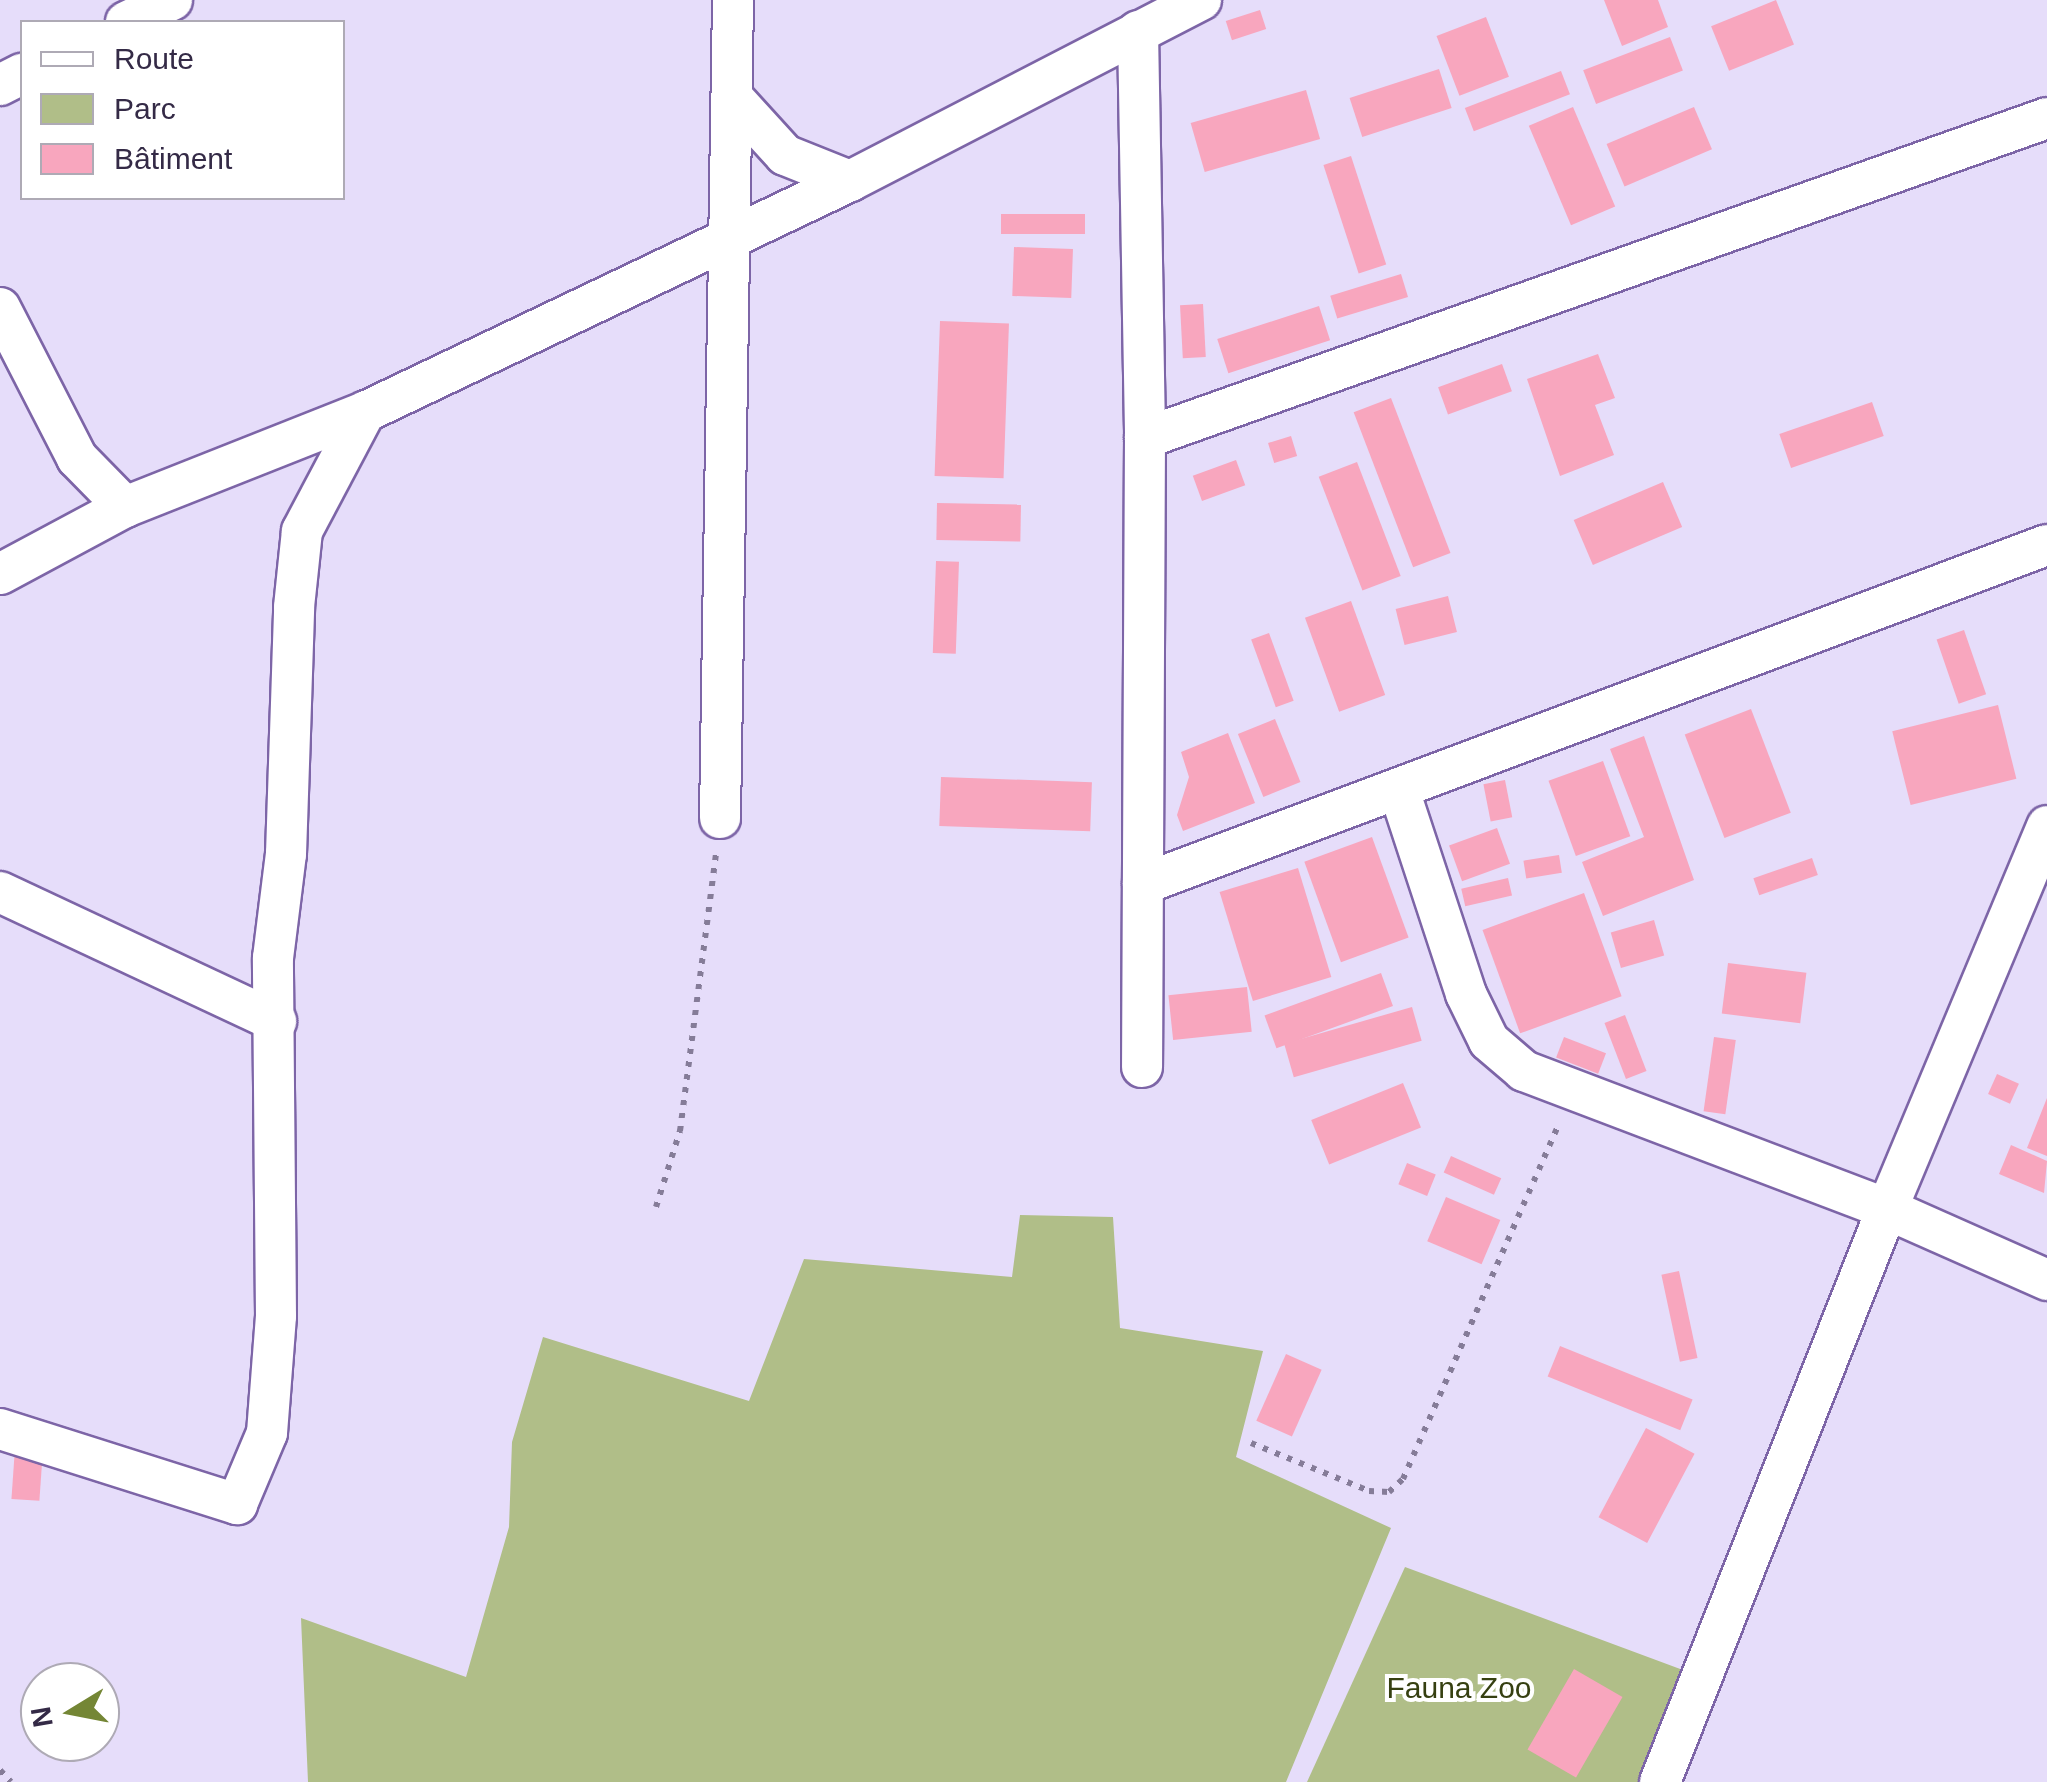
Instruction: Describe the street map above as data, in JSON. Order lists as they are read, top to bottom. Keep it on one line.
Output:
{"parks":["Fauna Zoo"],"legend":["Route","Parc","Bâtiment"],"north":"left"}
